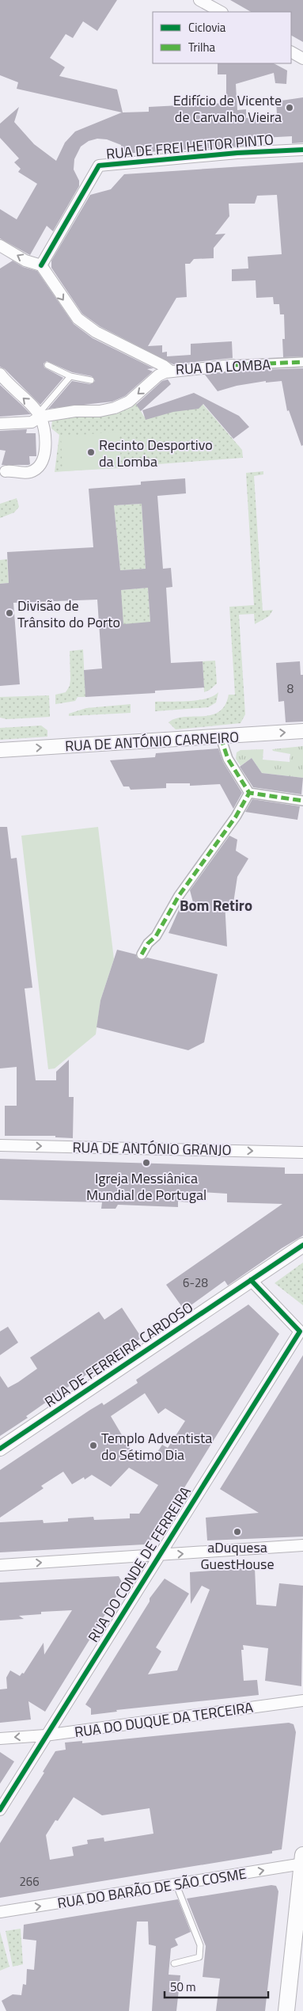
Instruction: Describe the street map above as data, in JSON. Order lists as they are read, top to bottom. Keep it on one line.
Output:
{"streets":{"street":["RUA DE FREI HEITOR PINTO","RUA DA LOMBA","RUA DE ANTÓNIO CARNEIRO","RUA DE ANTÓNIO GRANJO","RUA DE FERREIRA CARDOSO","RUA DO CONDE DE FERREIRA","RUA DO DUQUE DA TERCEIRA","RUA DO BARÃO DE SÃO COSME"]},"crossings":[["RUA DE FREI HEITOR PINTO","RUA DA LOMBA"],["RUA DO CONDE DE FERREIRA","RUA DO DUQUE DA TERCEIRA"]],"one_way":["RUA DE ANTÓNIO CARNEIRO","RUA DE ANTÓNIO GRANJO","RUA DO BARÃO DE SÃO COSME"],"districts":["Bom Retiro"],"places":["Edifício de Vicente de Carvalho Vieira","Recinto Desportivo da Lomba","Divisão de Trânsito do Porto","Igreja Messiânica Mundial de Portugal","Templo Adventista do Sétimo Dia","aDuquesa GuestHouse"],"house_numbers":["8","6-28","266"],"legend":["Ciclovia","Trilha"],"scale_bar":"50 m"}
